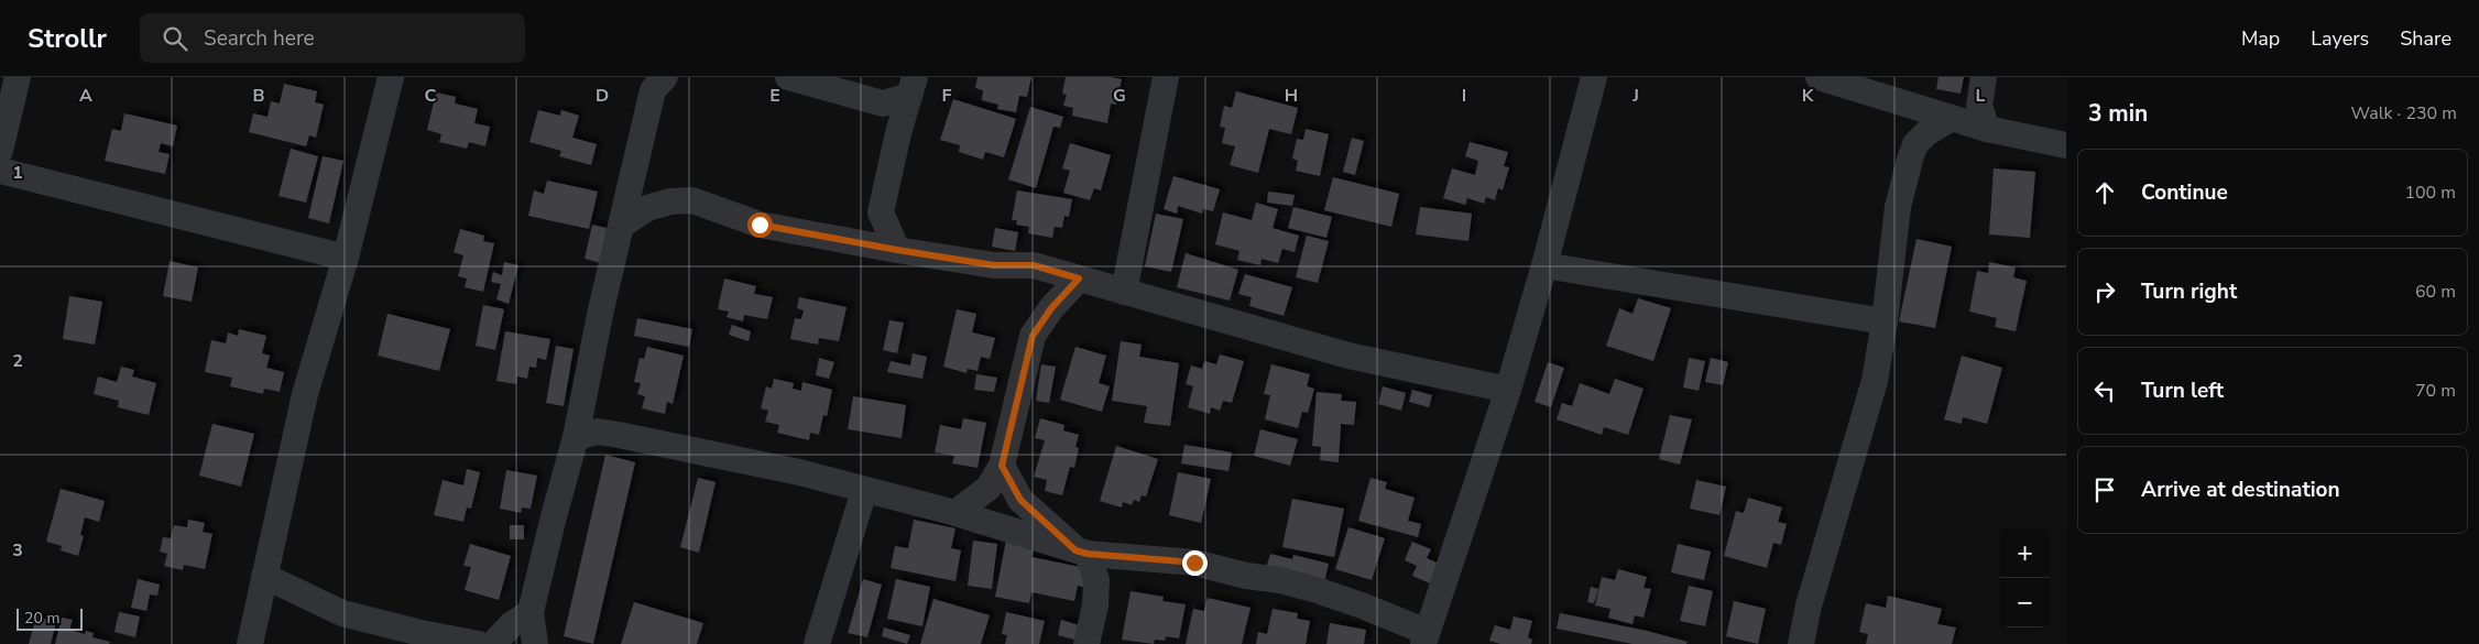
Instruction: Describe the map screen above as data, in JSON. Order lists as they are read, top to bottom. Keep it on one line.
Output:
{"scale_bar":"20 m","page":{"header":"Strollr","search":"Search here","nav":["Map","Layers","Share"],"heading":["3 min","Walk · 230 m"],"list":[["Continue","100 m"],["Turn right","60 m"],["Turn left","70 m"],"Arrive at destination"],"map_buttons":["+","−"],"scale":"20 m"},"grid":{"columns":["A","B","C","D","E","F","G","H","I","J","K","L"],"rows":["1","2","3"]}}
